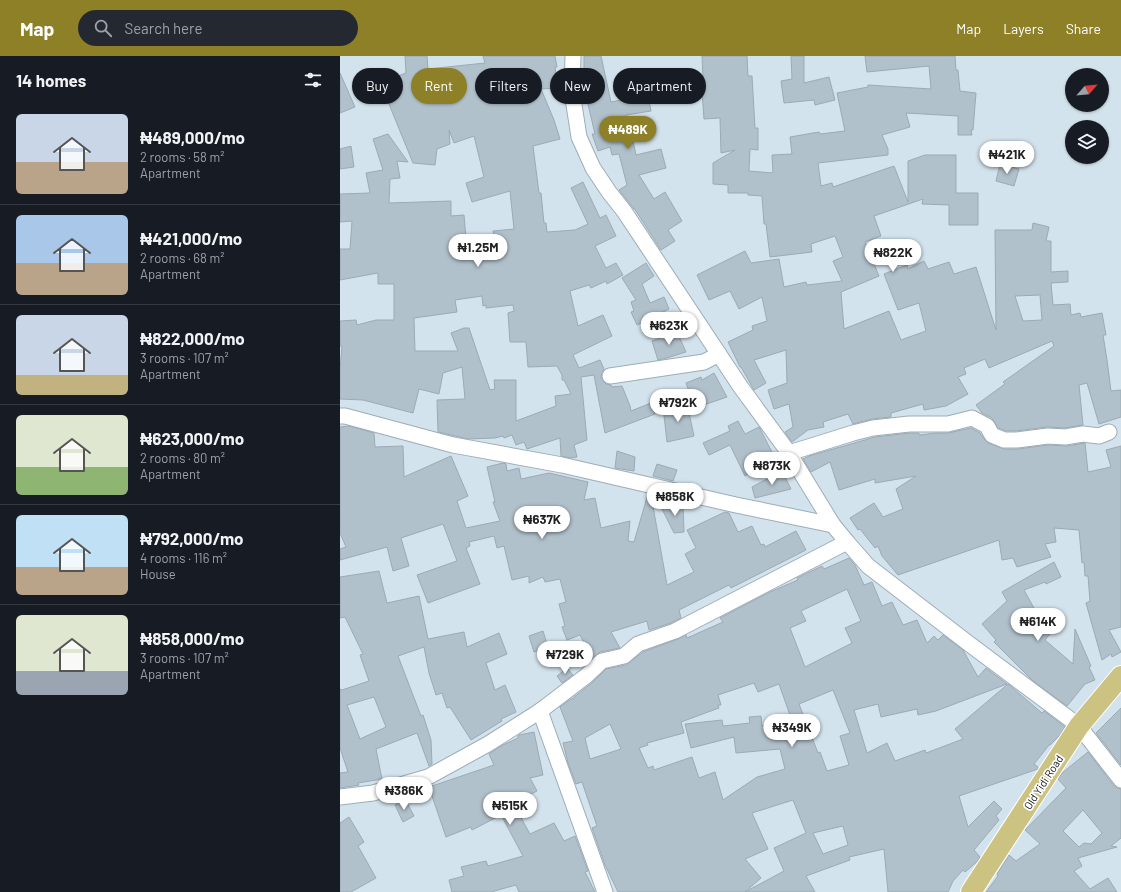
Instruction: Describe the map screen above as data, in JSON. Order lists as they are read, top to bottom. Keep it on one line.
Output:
{"streets":{"main road":["Old Yidi Road"]},"north":"top right","page":{"header":"Map","search":"Search here","nav":["Map","Layers","Share"],"heading":"14 homes","chip":["Buy","Rent","Filters","New","Apartment"],"list":[{"name":"₦489,000/mo","note":"2 rooms · 58 m² · Apartment"},{"name":"₦421,000/mo","note":"2 rooms · 68 m² · Apartment"},{"name":"₦822,000/mo","note":"3 rooms · 107 m² · Apartment"},{"name":"₦623,000/mo","note":"2 rooms · 80 m² · Apartment"},{"name":"₦792,000/mo","note":"4 rooms · 116 m² · House"},{"name":"₦858,000/mo","note":"3 rooms · 107 m² · Apartment"}],"price":["₦489K","₦421K","₦1.25M","₦822K","₦623K","₦792K","₦873K","₦858K","₦637K","₦614K","₦729K","₦349K","₦386K","₦515K"]}}
